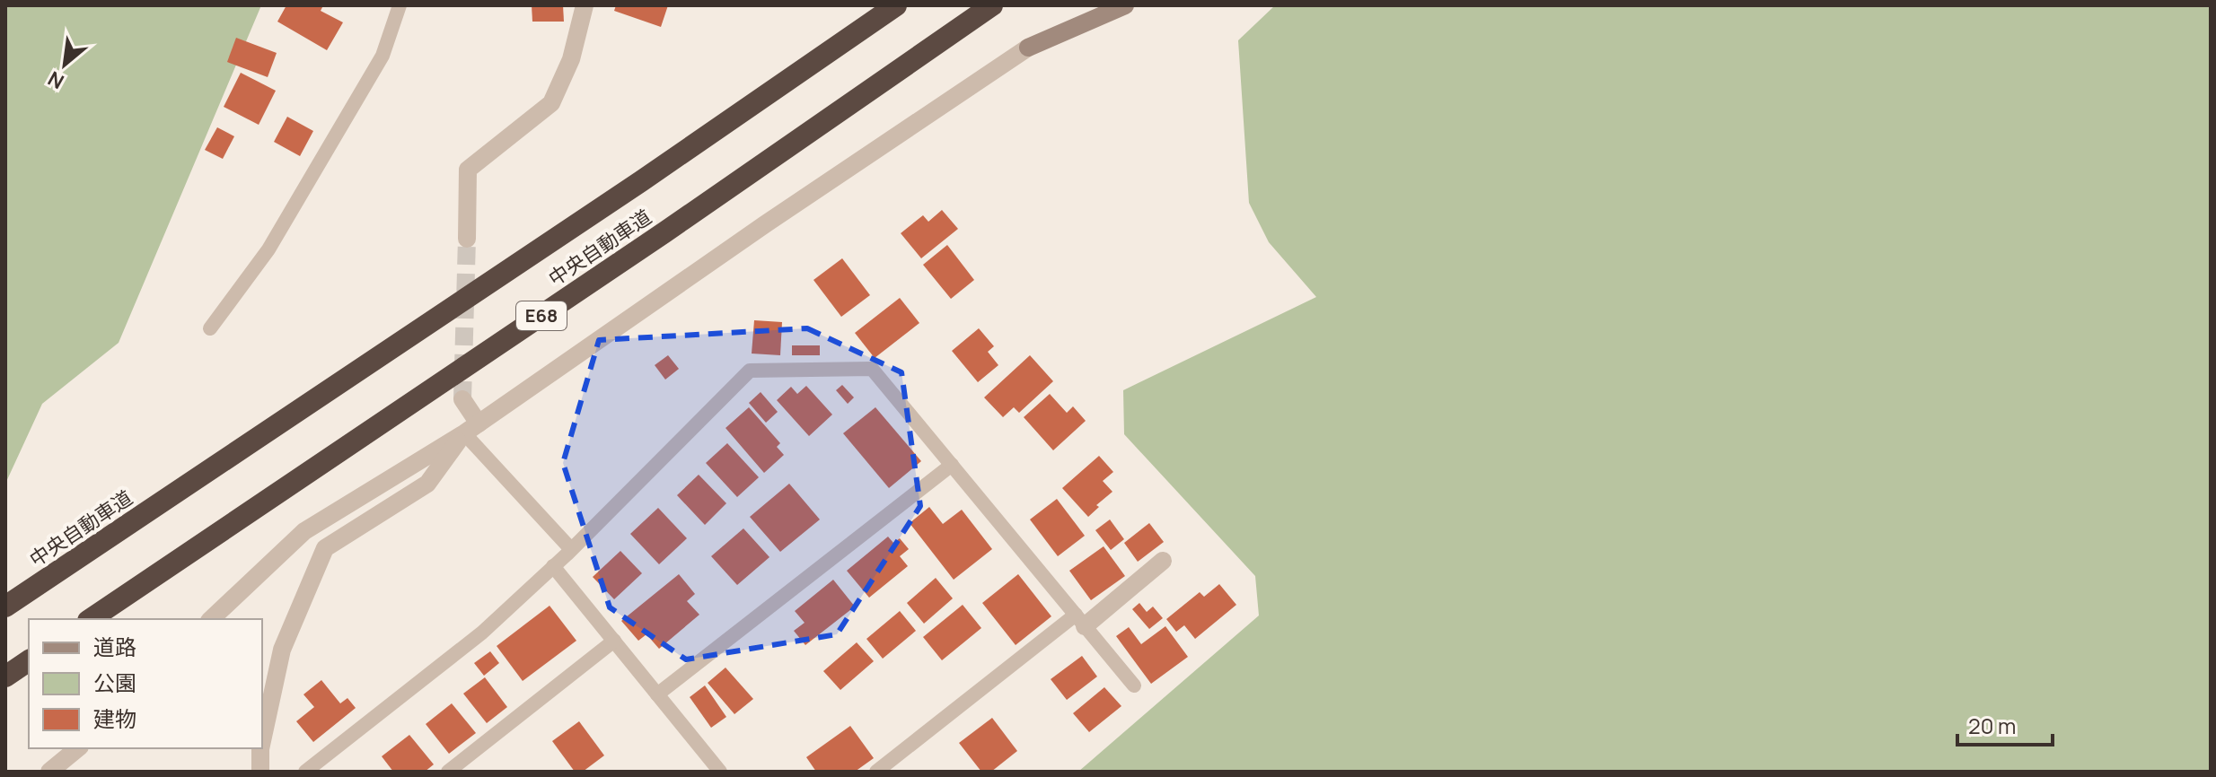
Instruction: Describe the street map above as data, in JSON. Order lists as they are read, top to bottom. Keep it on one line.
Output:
{"streets":{"highway":["中央自動車道","E68"]},"legend":["道路","公園","建物"],"scale_bar":"20 m","north":"bottom left"}
